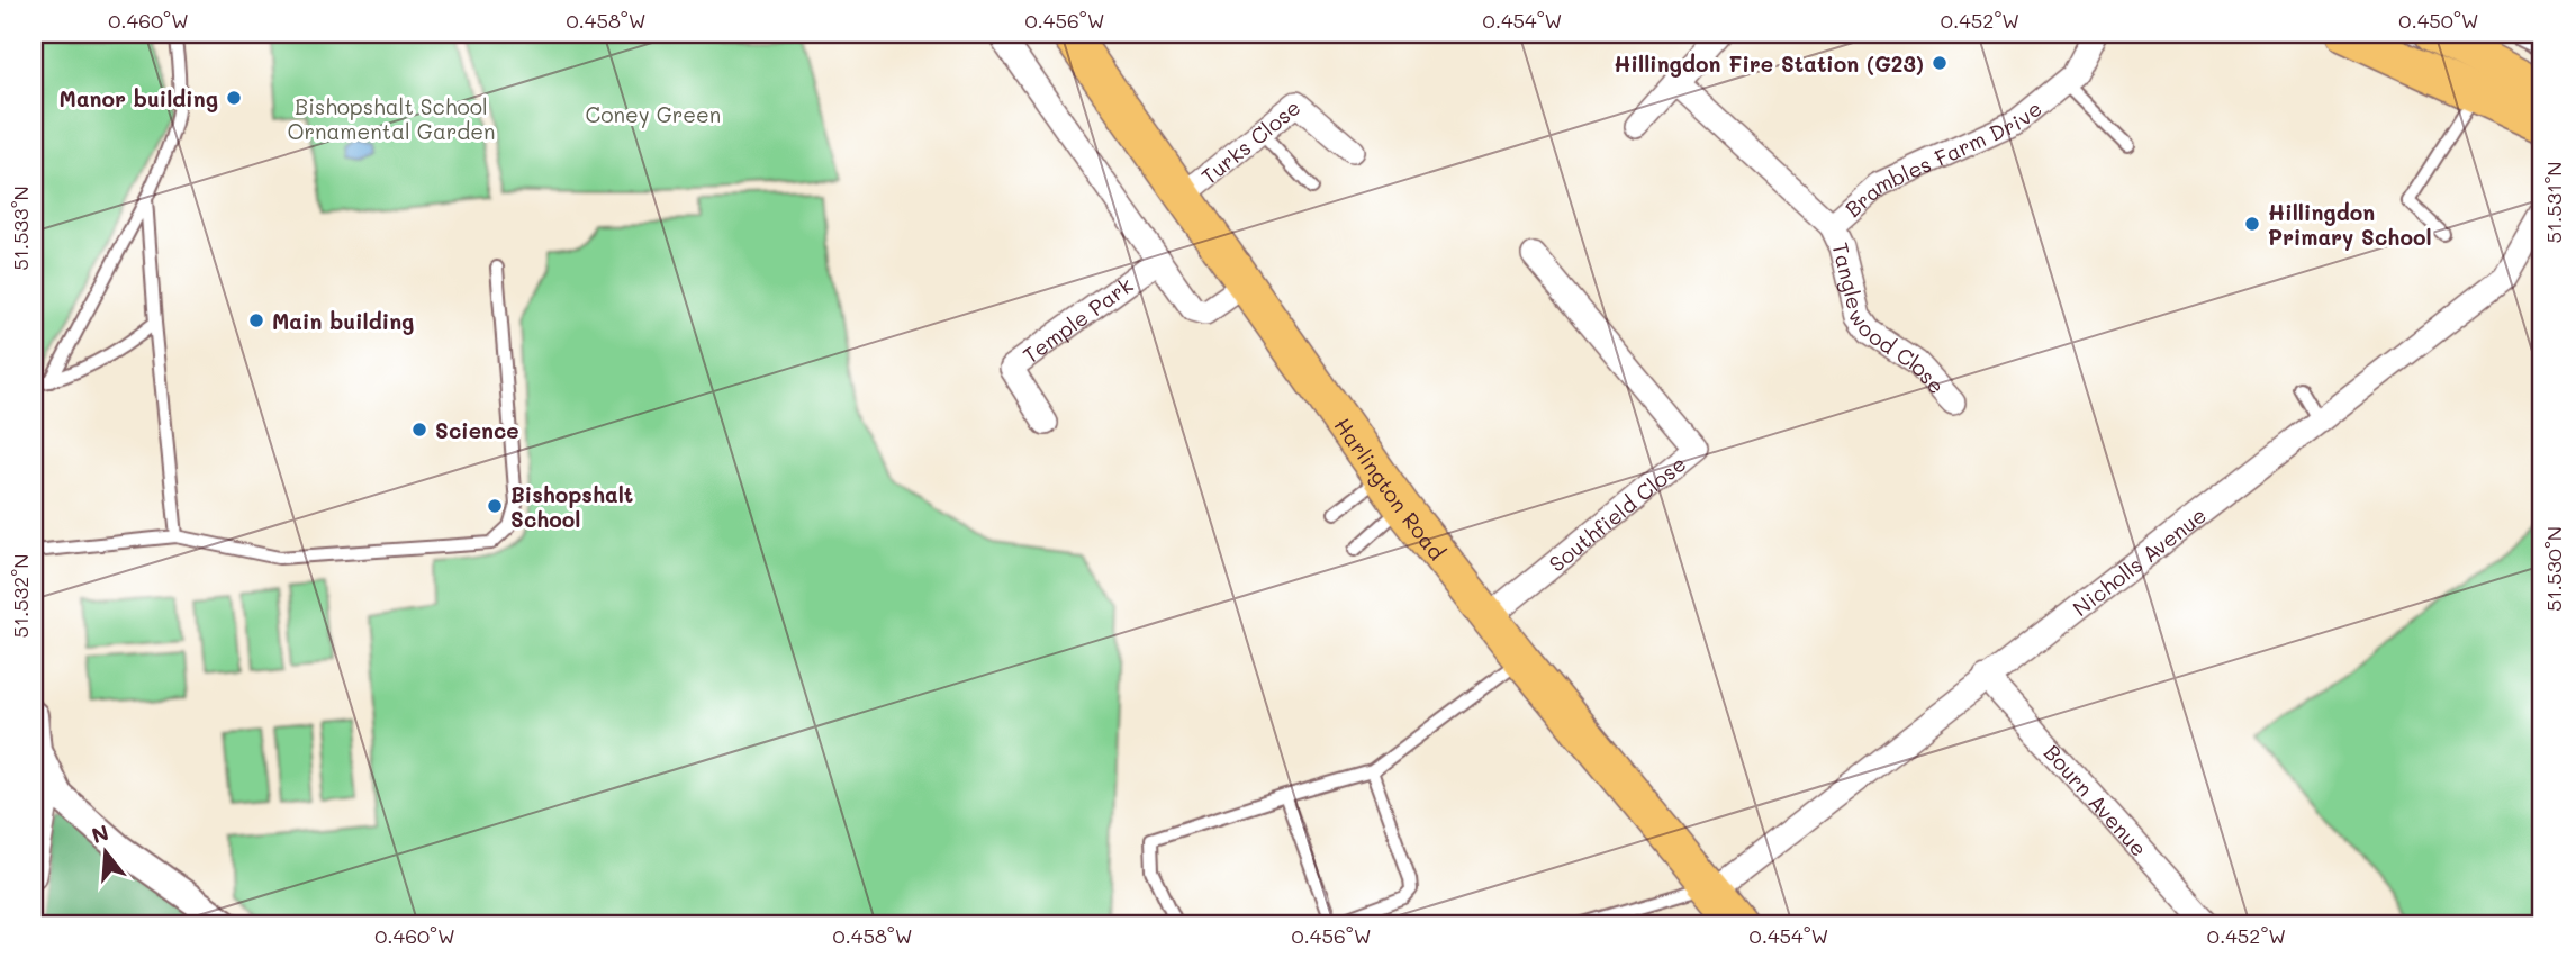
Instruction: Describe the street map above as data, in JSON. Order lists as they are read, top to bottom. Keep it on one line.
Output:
{"streets":{"main road":["Harlington Road"],"street":["Turks Close","Brambles Farm Drive","Tanglewood Close","Temple Park","Southfield Close","Nicholls Avenue","Bourn Avenue"]},"crossings":[["Turks Close","Harlington Road"],["Brambles Farm Drive","Tanglewood Close"],["Harlington Road","Southfield Close"],["Harlington Road","Nicholls Avenue"],["Nicholls Avenue","Bourn Avenue"]],"parks":["Bishopshalt School Ornamental Garden","Coney Green"],"places":["Hillingdon Fire Station (G23)","Manor building","Hillingdon Primary School","Main building","Science","Bishopshalt School"],"north":"top","coordinates":["0.460°W","0.458°W","0.456°W","0.454°W","0.452°W","0.450°W","51.531°N","51.533°N","51.530°N","51.532°N"]}
